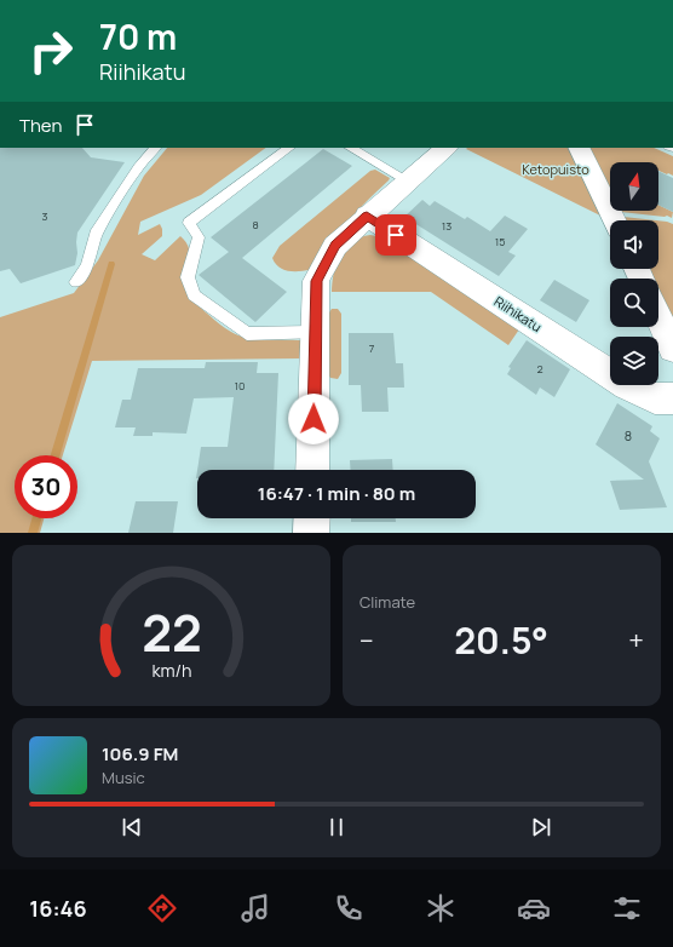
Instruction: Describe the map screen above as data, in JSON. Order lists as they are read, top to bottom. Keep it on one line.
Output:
{"streets":{"street":["Riihikatu"]},"parks":["Ketopuisto"],"house_numbers":["3","8","13","15","7","2","10","8"],"north":"top","page":{"turn":["70 m","Riihikatu"],"then":"Then","limit":"30","trip":"16:47 · 1 min · 80 m","tile":"Climate","heat":["−","20.5°","+"],"song":["106.9 FM","Music"],"tabs":"16:46","gauge":["22","km/h"]}}
